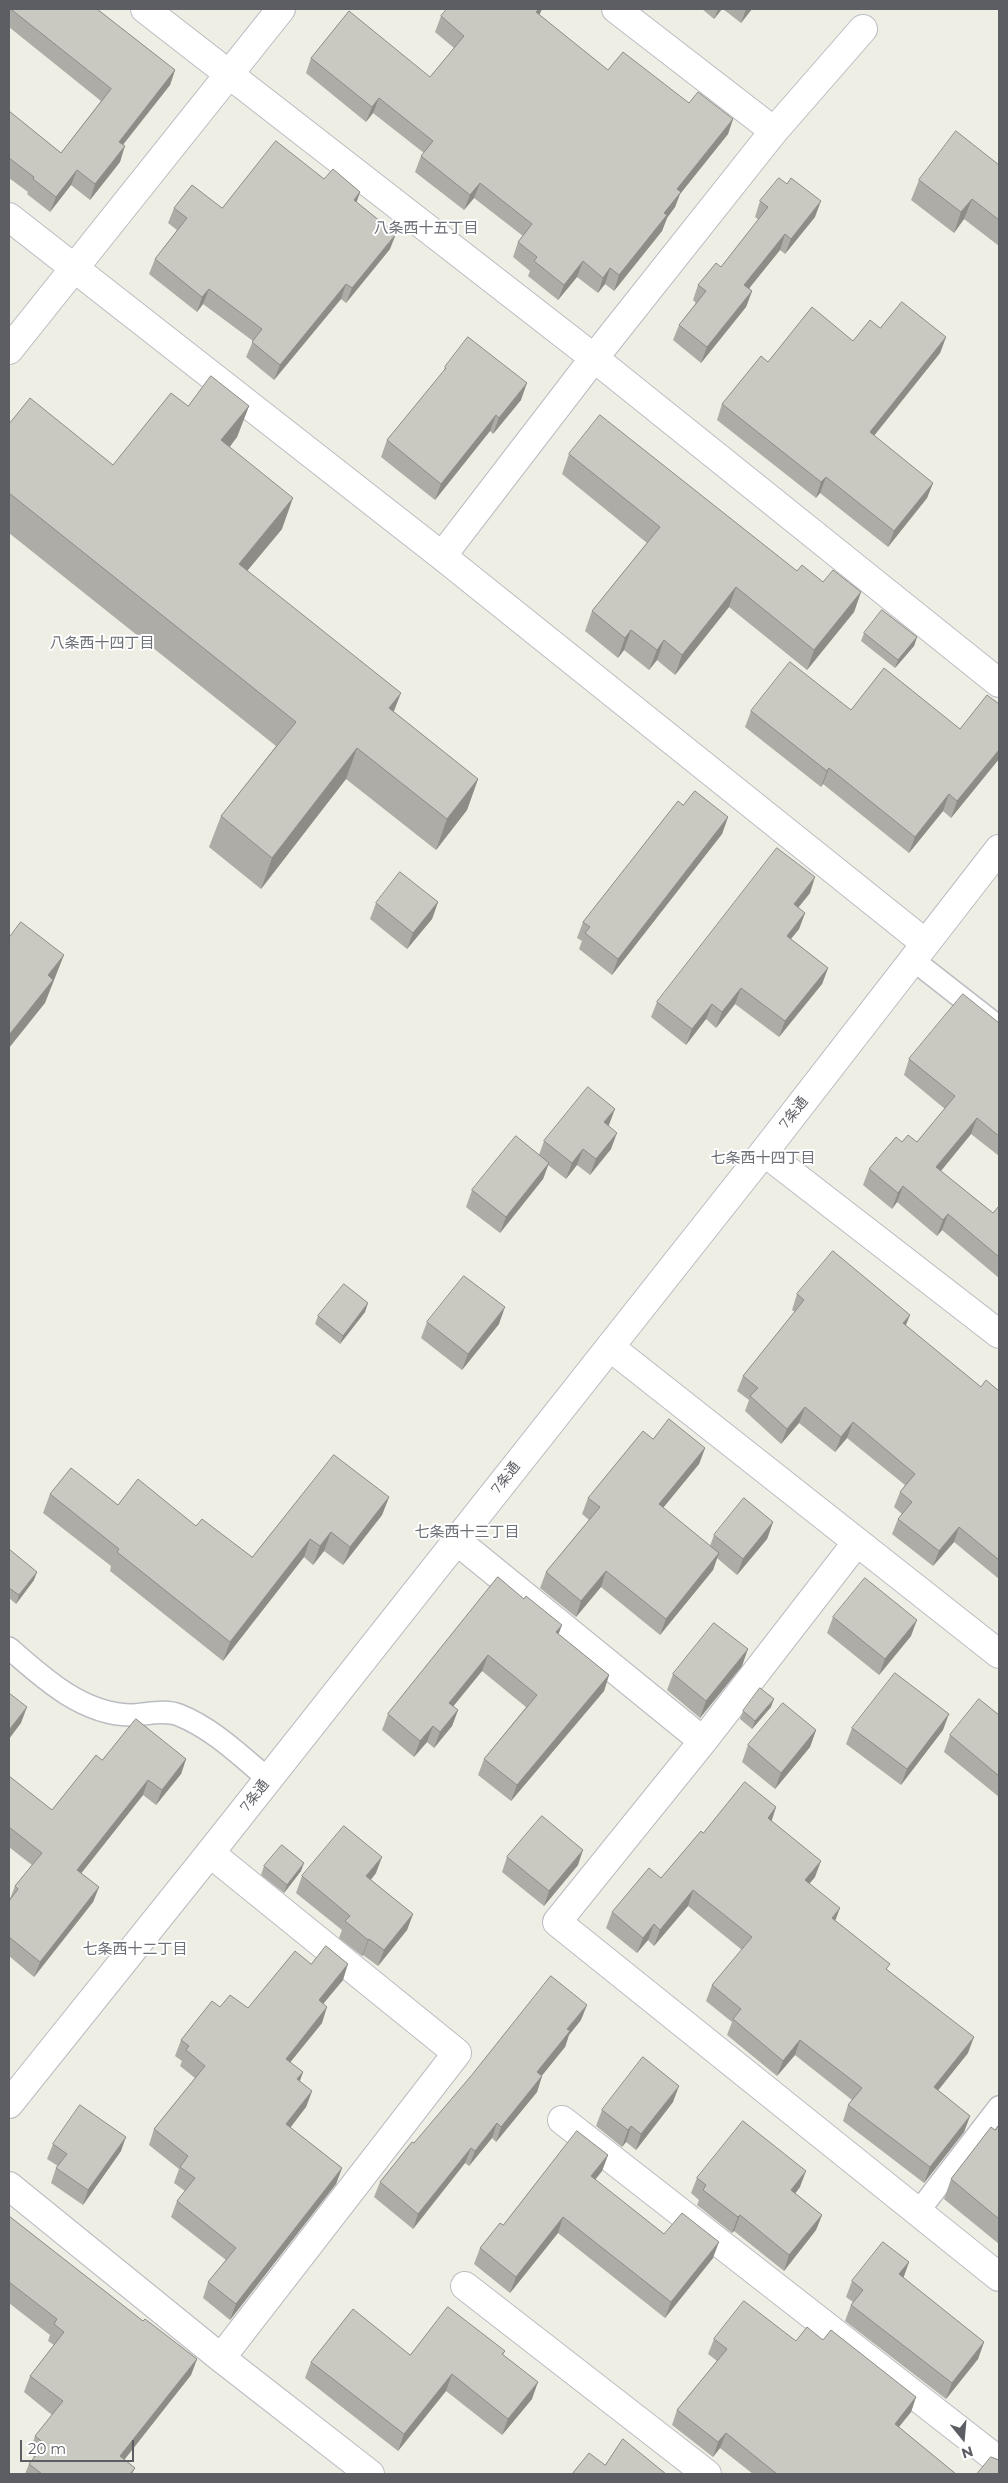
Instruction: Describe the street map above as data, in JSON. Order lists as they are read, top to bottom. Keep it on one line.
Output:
{"streets":{"street":["7条通"]},"districts":["八条西十五丁目","八条西十四丁目","七条西十四丁目","七条西十三丁目","七条西十二丁目"],"scale_bar":"20 m","north":"bottom"}
